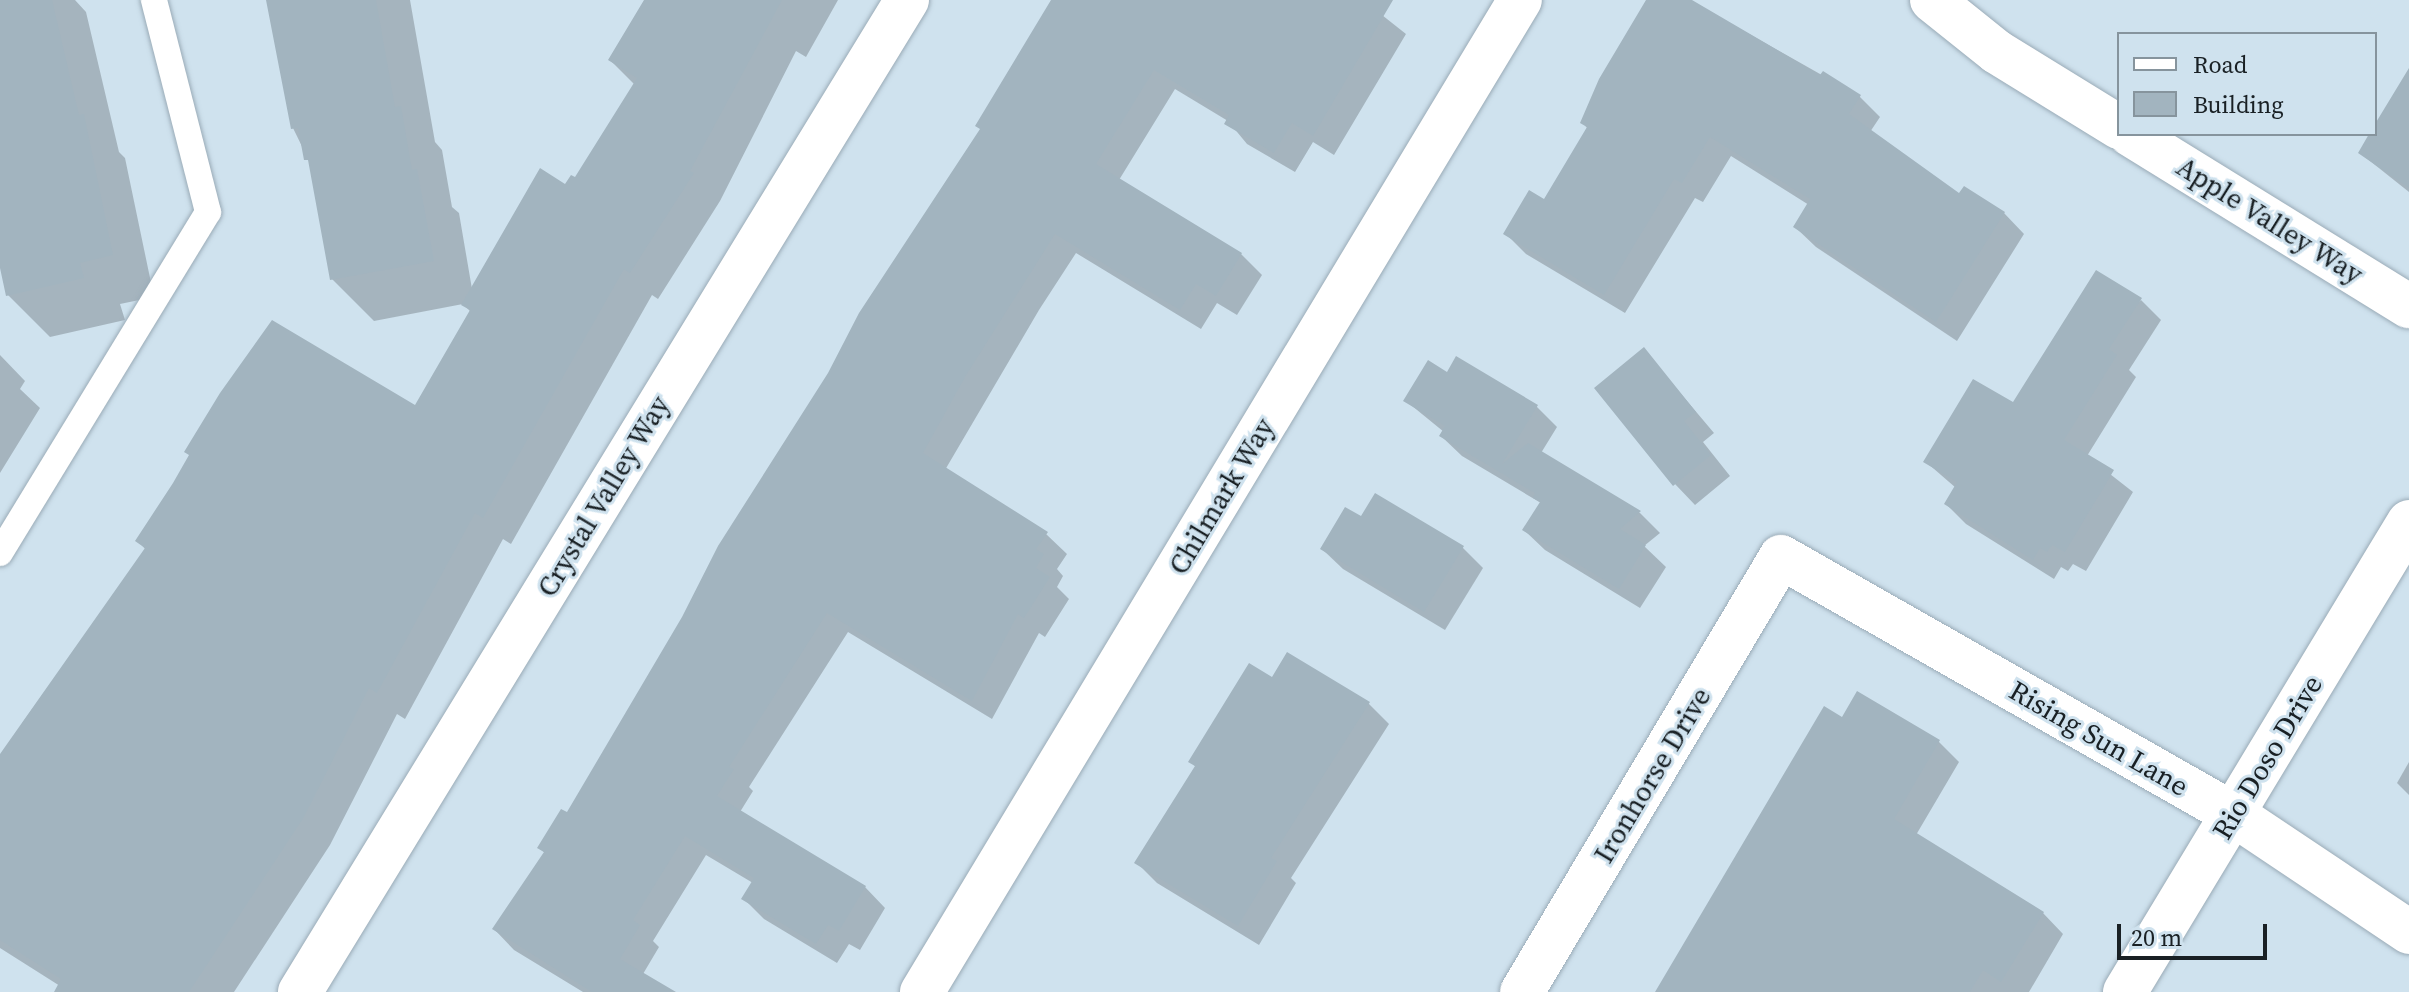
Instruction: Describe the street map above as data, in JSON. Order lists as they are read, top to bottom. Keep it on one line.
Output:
{"streets":{"street":["Apple Valley Way","Crystal Valley Way","Chilmark Way","Rising Sun Lane","Rio Doso Drive","Ironhorse Drive"]},"crossings":[["Rising Sun Lane","Rio Doso Drive"],["Rising Sun Lane","Ironhorse Drive"]],"legend":["Road","Building"],"scale_bar":"20 m"}
